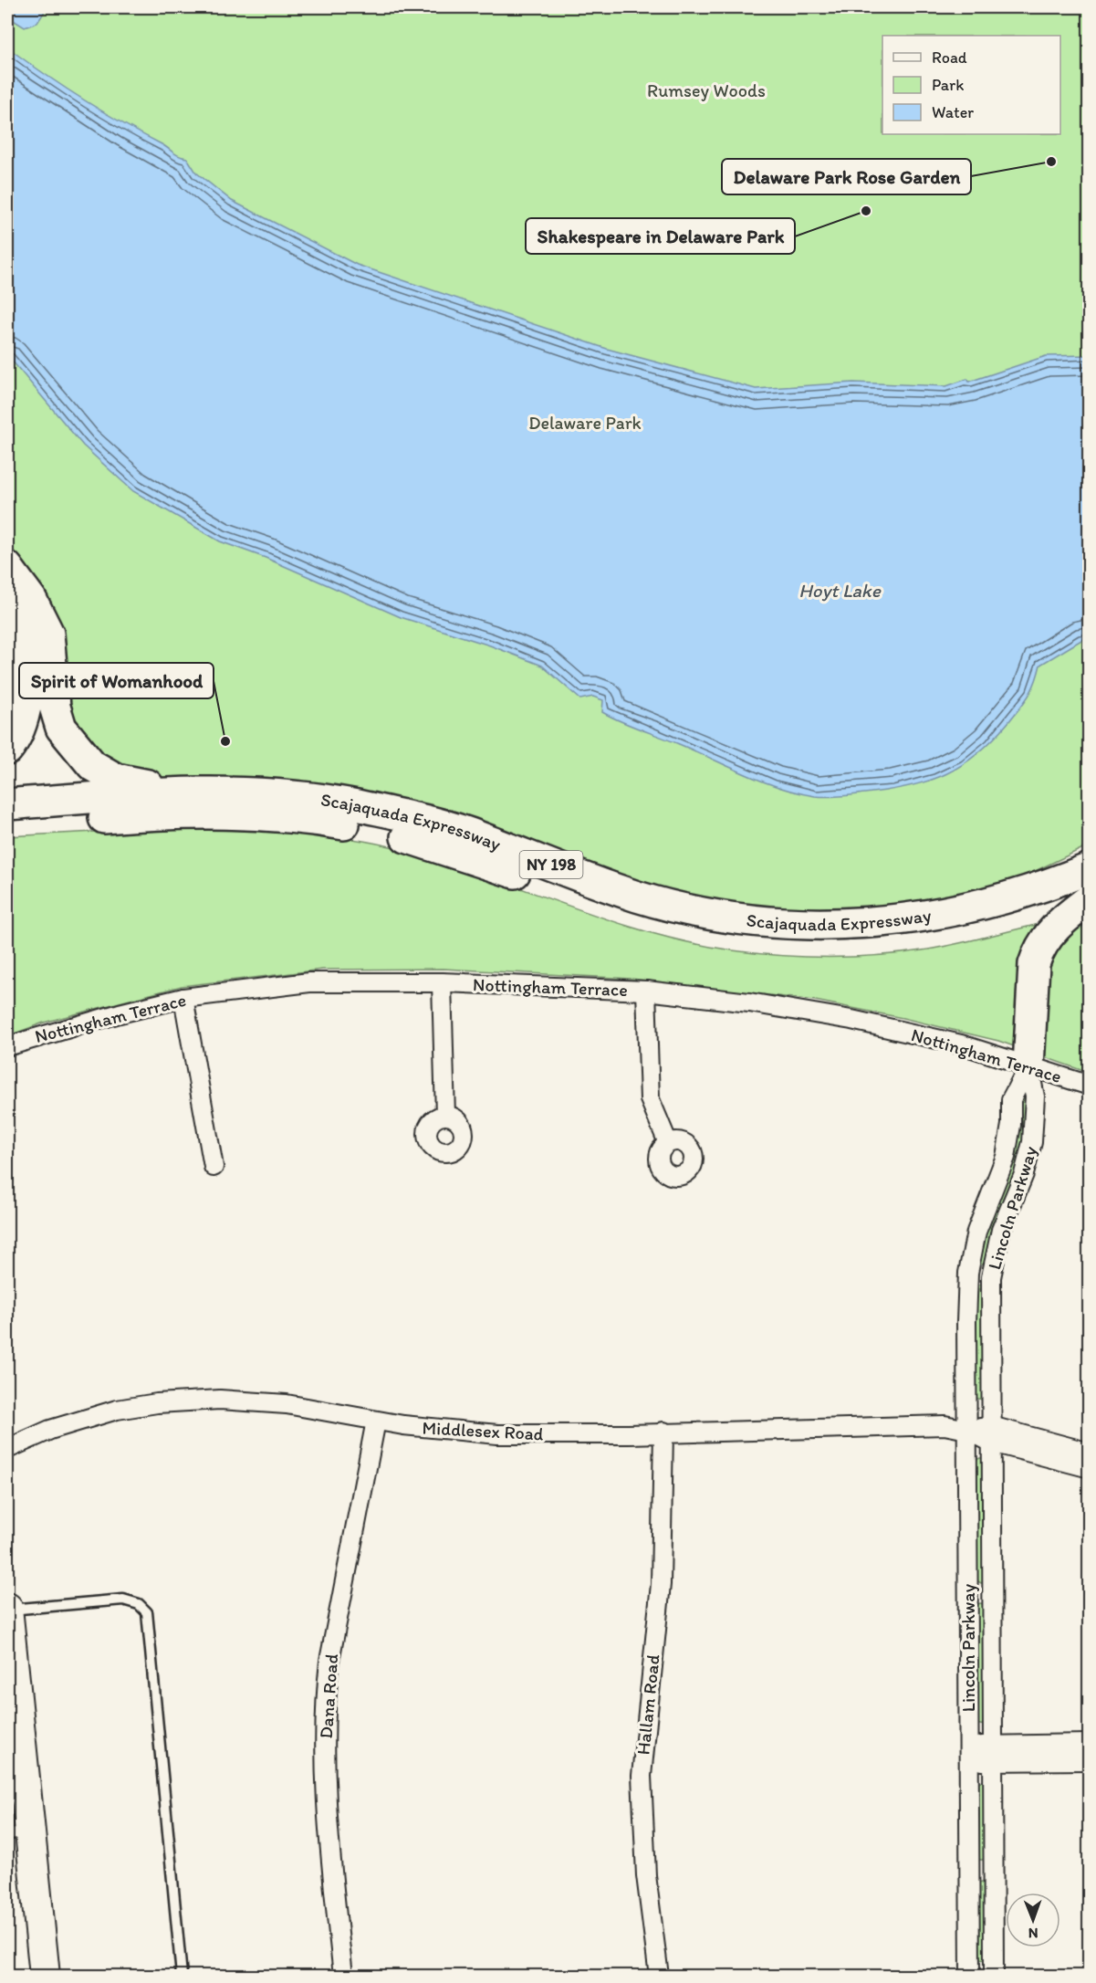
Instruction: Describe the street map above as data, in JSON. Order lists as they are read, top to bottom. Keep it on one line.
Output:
{"streets":{"highway":["Scajaquada Expressway","NY 198"],"street":["Nottingham Terrace","Lincoln Parkway","Middlesex Road","Dana Road","Hallam Road"]},"crossings":[["Nottingham Terrace","Lincoln Parkway"],["Lincoln Parkway","Middlesex Road"],["Middlesex Road","Dana Road"],["Middlesex Road","Hallam Road"]],"water":["Hoyt Lake"],"parks":["Rumsey Woods","Delaware Park"],"places":["Delaware Park Rose Garden","Shakespeare in Delaware Park","Spirit of Womanhood"],"legend":["Road","Park","Water"],"north":"bottom"}
